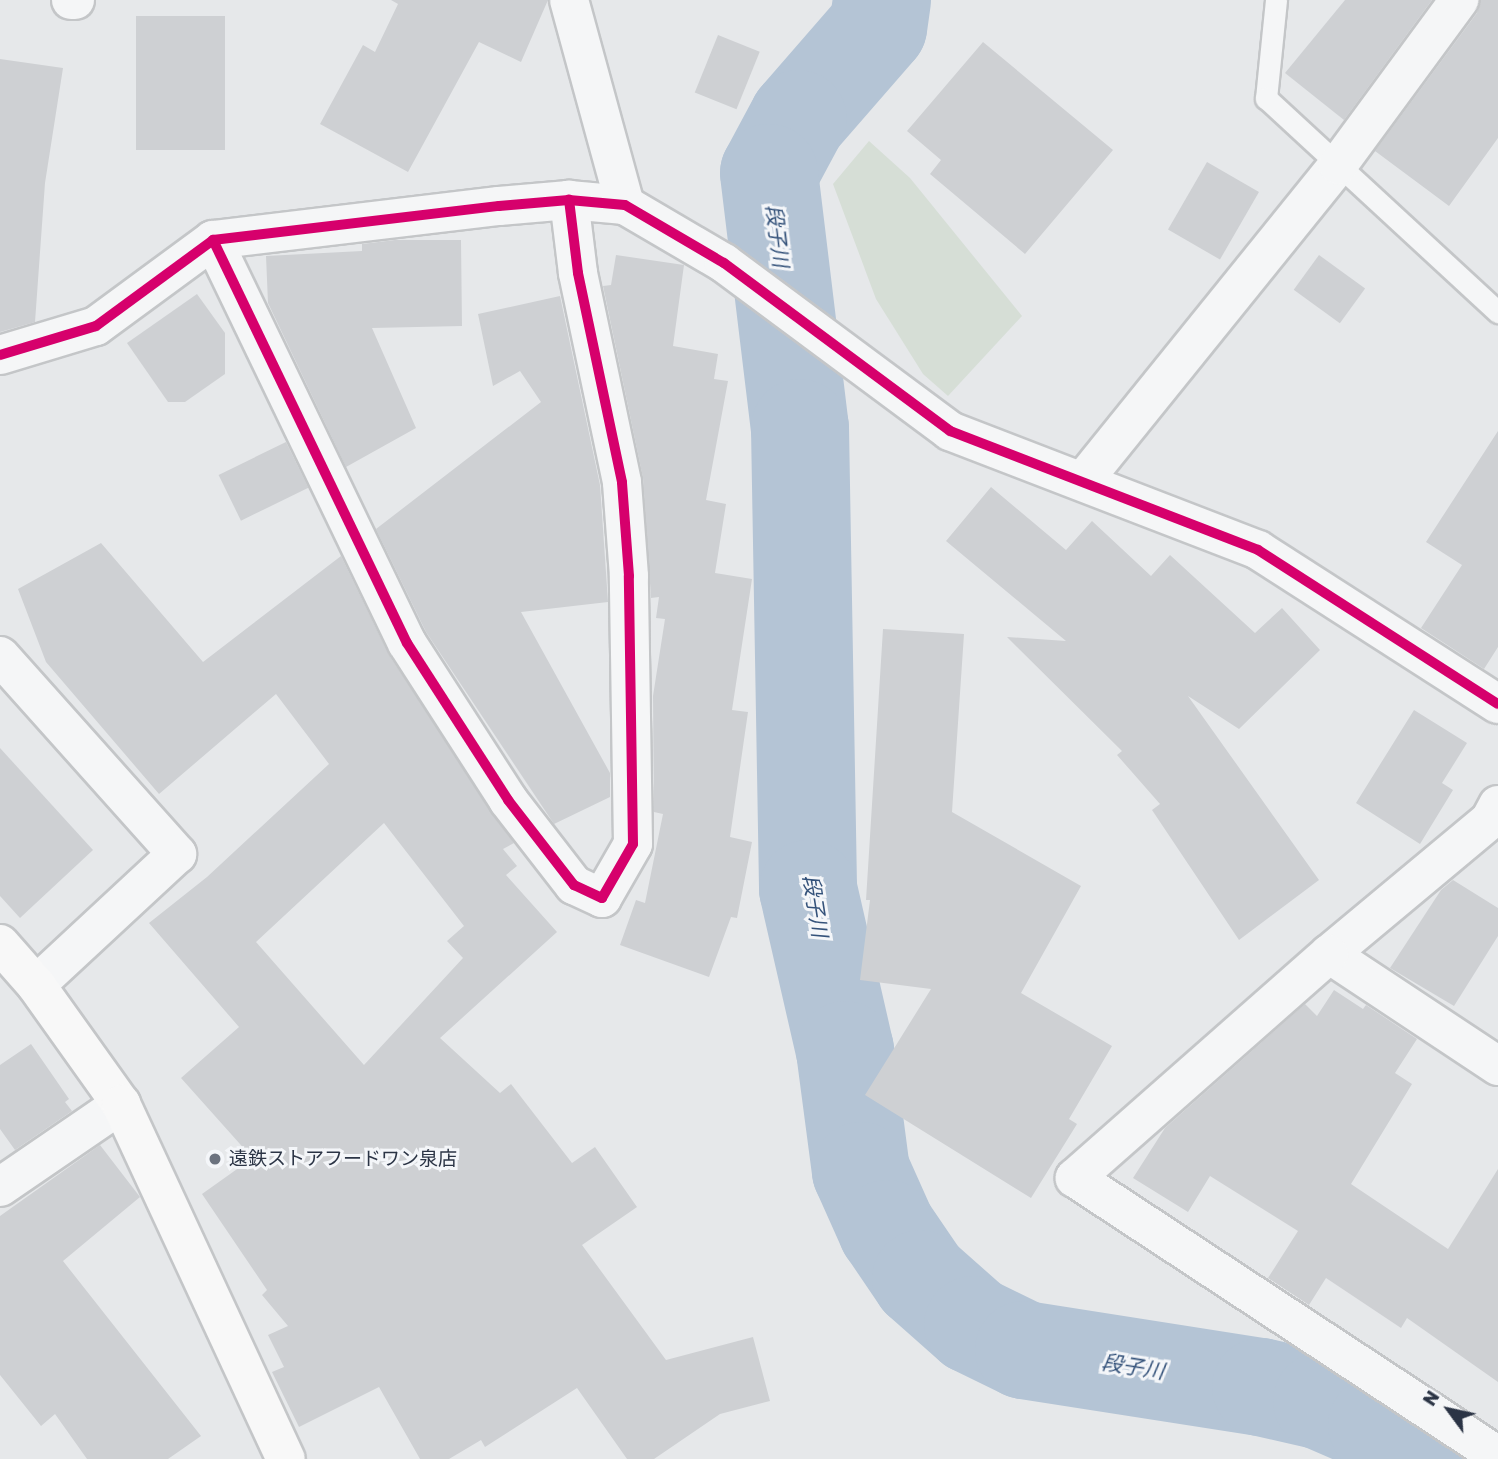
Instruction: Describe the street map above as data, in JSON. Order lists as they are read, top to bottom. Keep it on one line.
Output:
{"water":["段子川"],"places":["遠鉄ストアフードワン泉店"],"north":"top left"}
